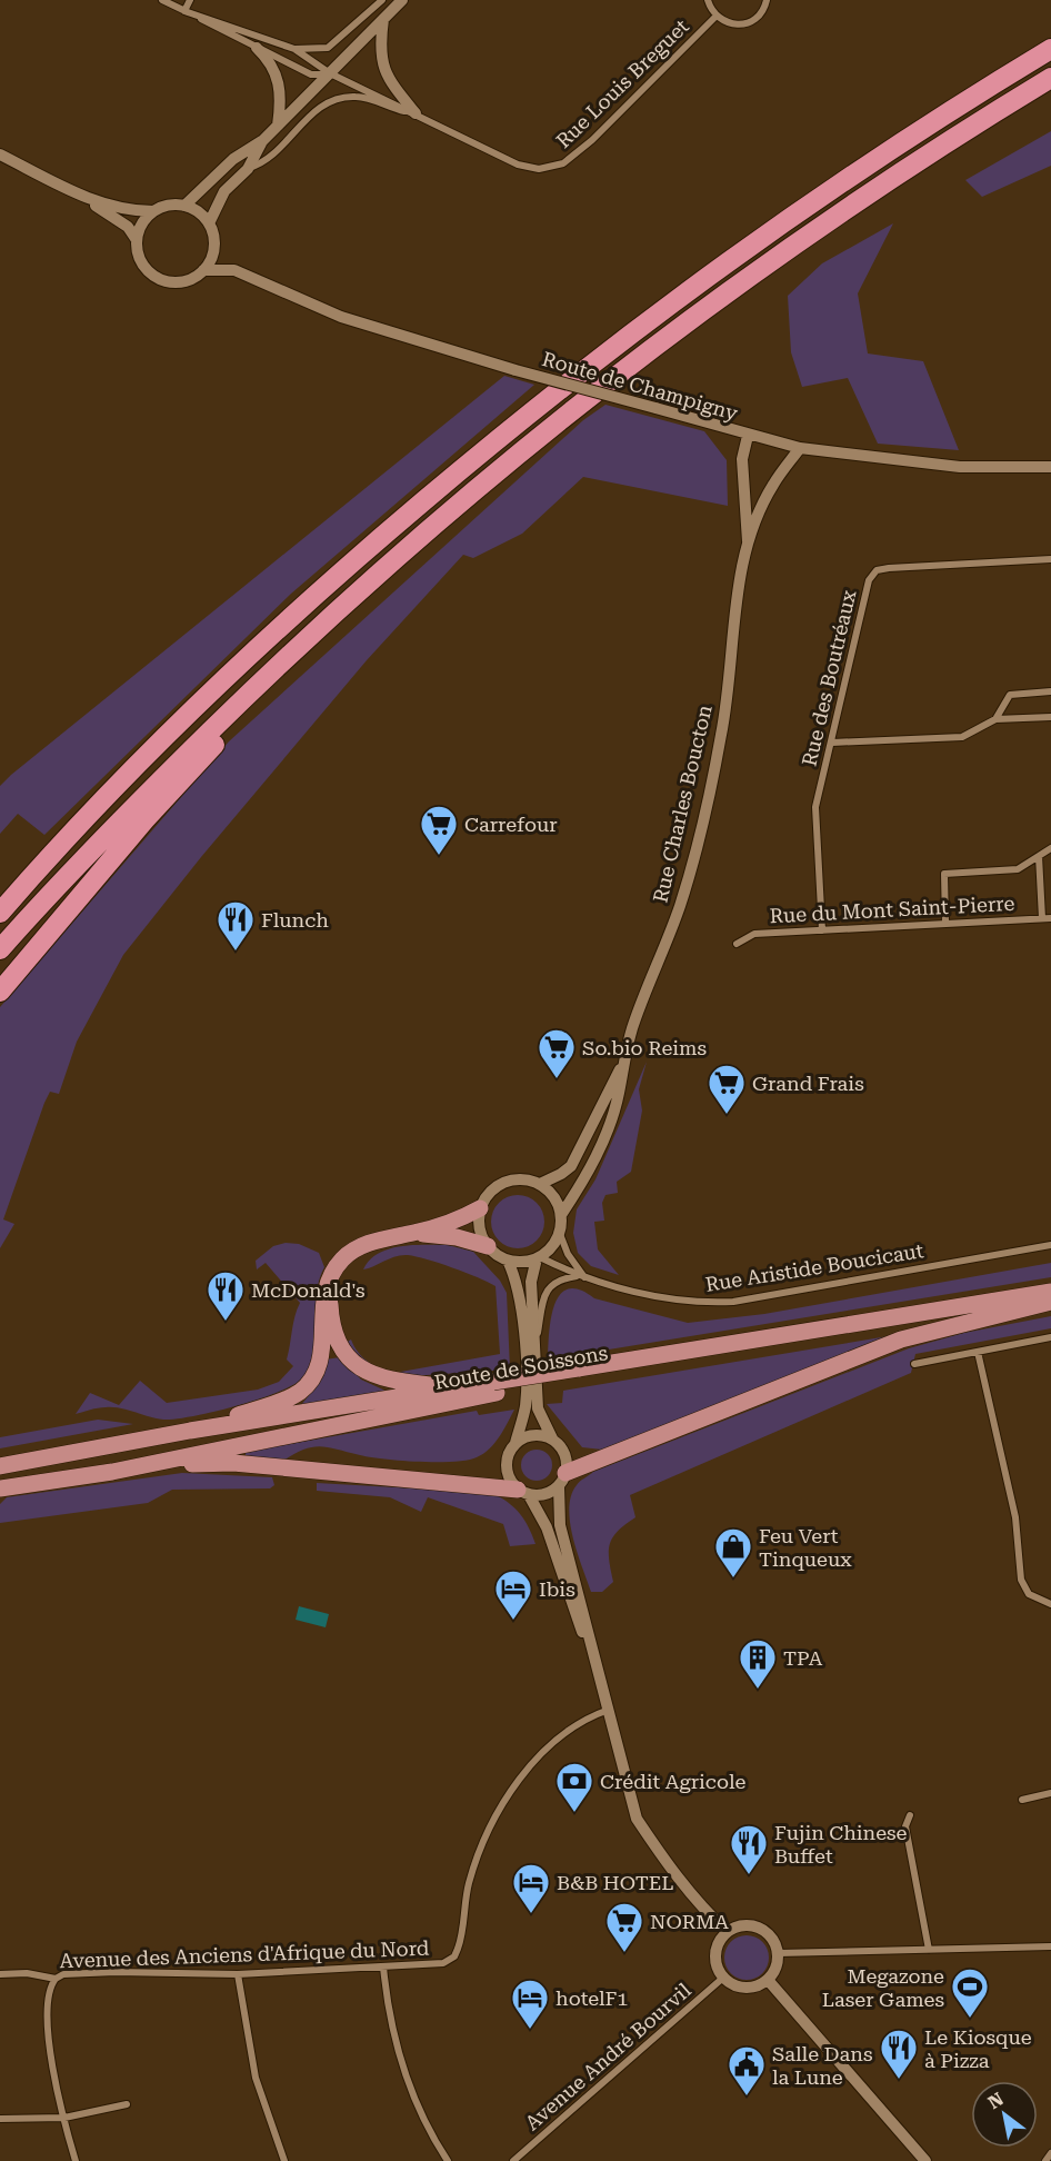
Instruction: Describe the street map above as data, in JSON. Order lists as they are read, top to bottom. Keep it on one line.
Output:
{"streets":{"main road":["Route de Soissons"],"street":["Rue Louis Breguet","Route de Champigny","Rue des Boutréaux","Rue Charles Boucton","Rue du Mont Saint-Pierre","Rue Aristide Boucicaut","Avenue des Anciens d'Afrique du Nord","Avenue André Bourvil"]},"crossings":[["Route de Champigny","Rue Charles Boucton"],["Rue des Boutréaux","Rue du Mont Saint-Pierre"],["Rue Charles Boucton","Rue Aristide Boucicaut"]],"places":{"supermarket":["Carrefour","So.bio Reims","Grand Frais","NORMA"],"restaurant":["Flunch","McDonald's","Fujin Chinese Buffet","Le Kiosque à Pizza"],"shop":["Feu Vert Tinqueux"],"hotel":["Ibis","B&B HOTEL","hotelF1"],"building":["TPA"],"bank":["Crédit Agricole"],"sports":["Megazone Laser Games"],"public building":["Salle Dans la Lune"]},"north":"top left"}
